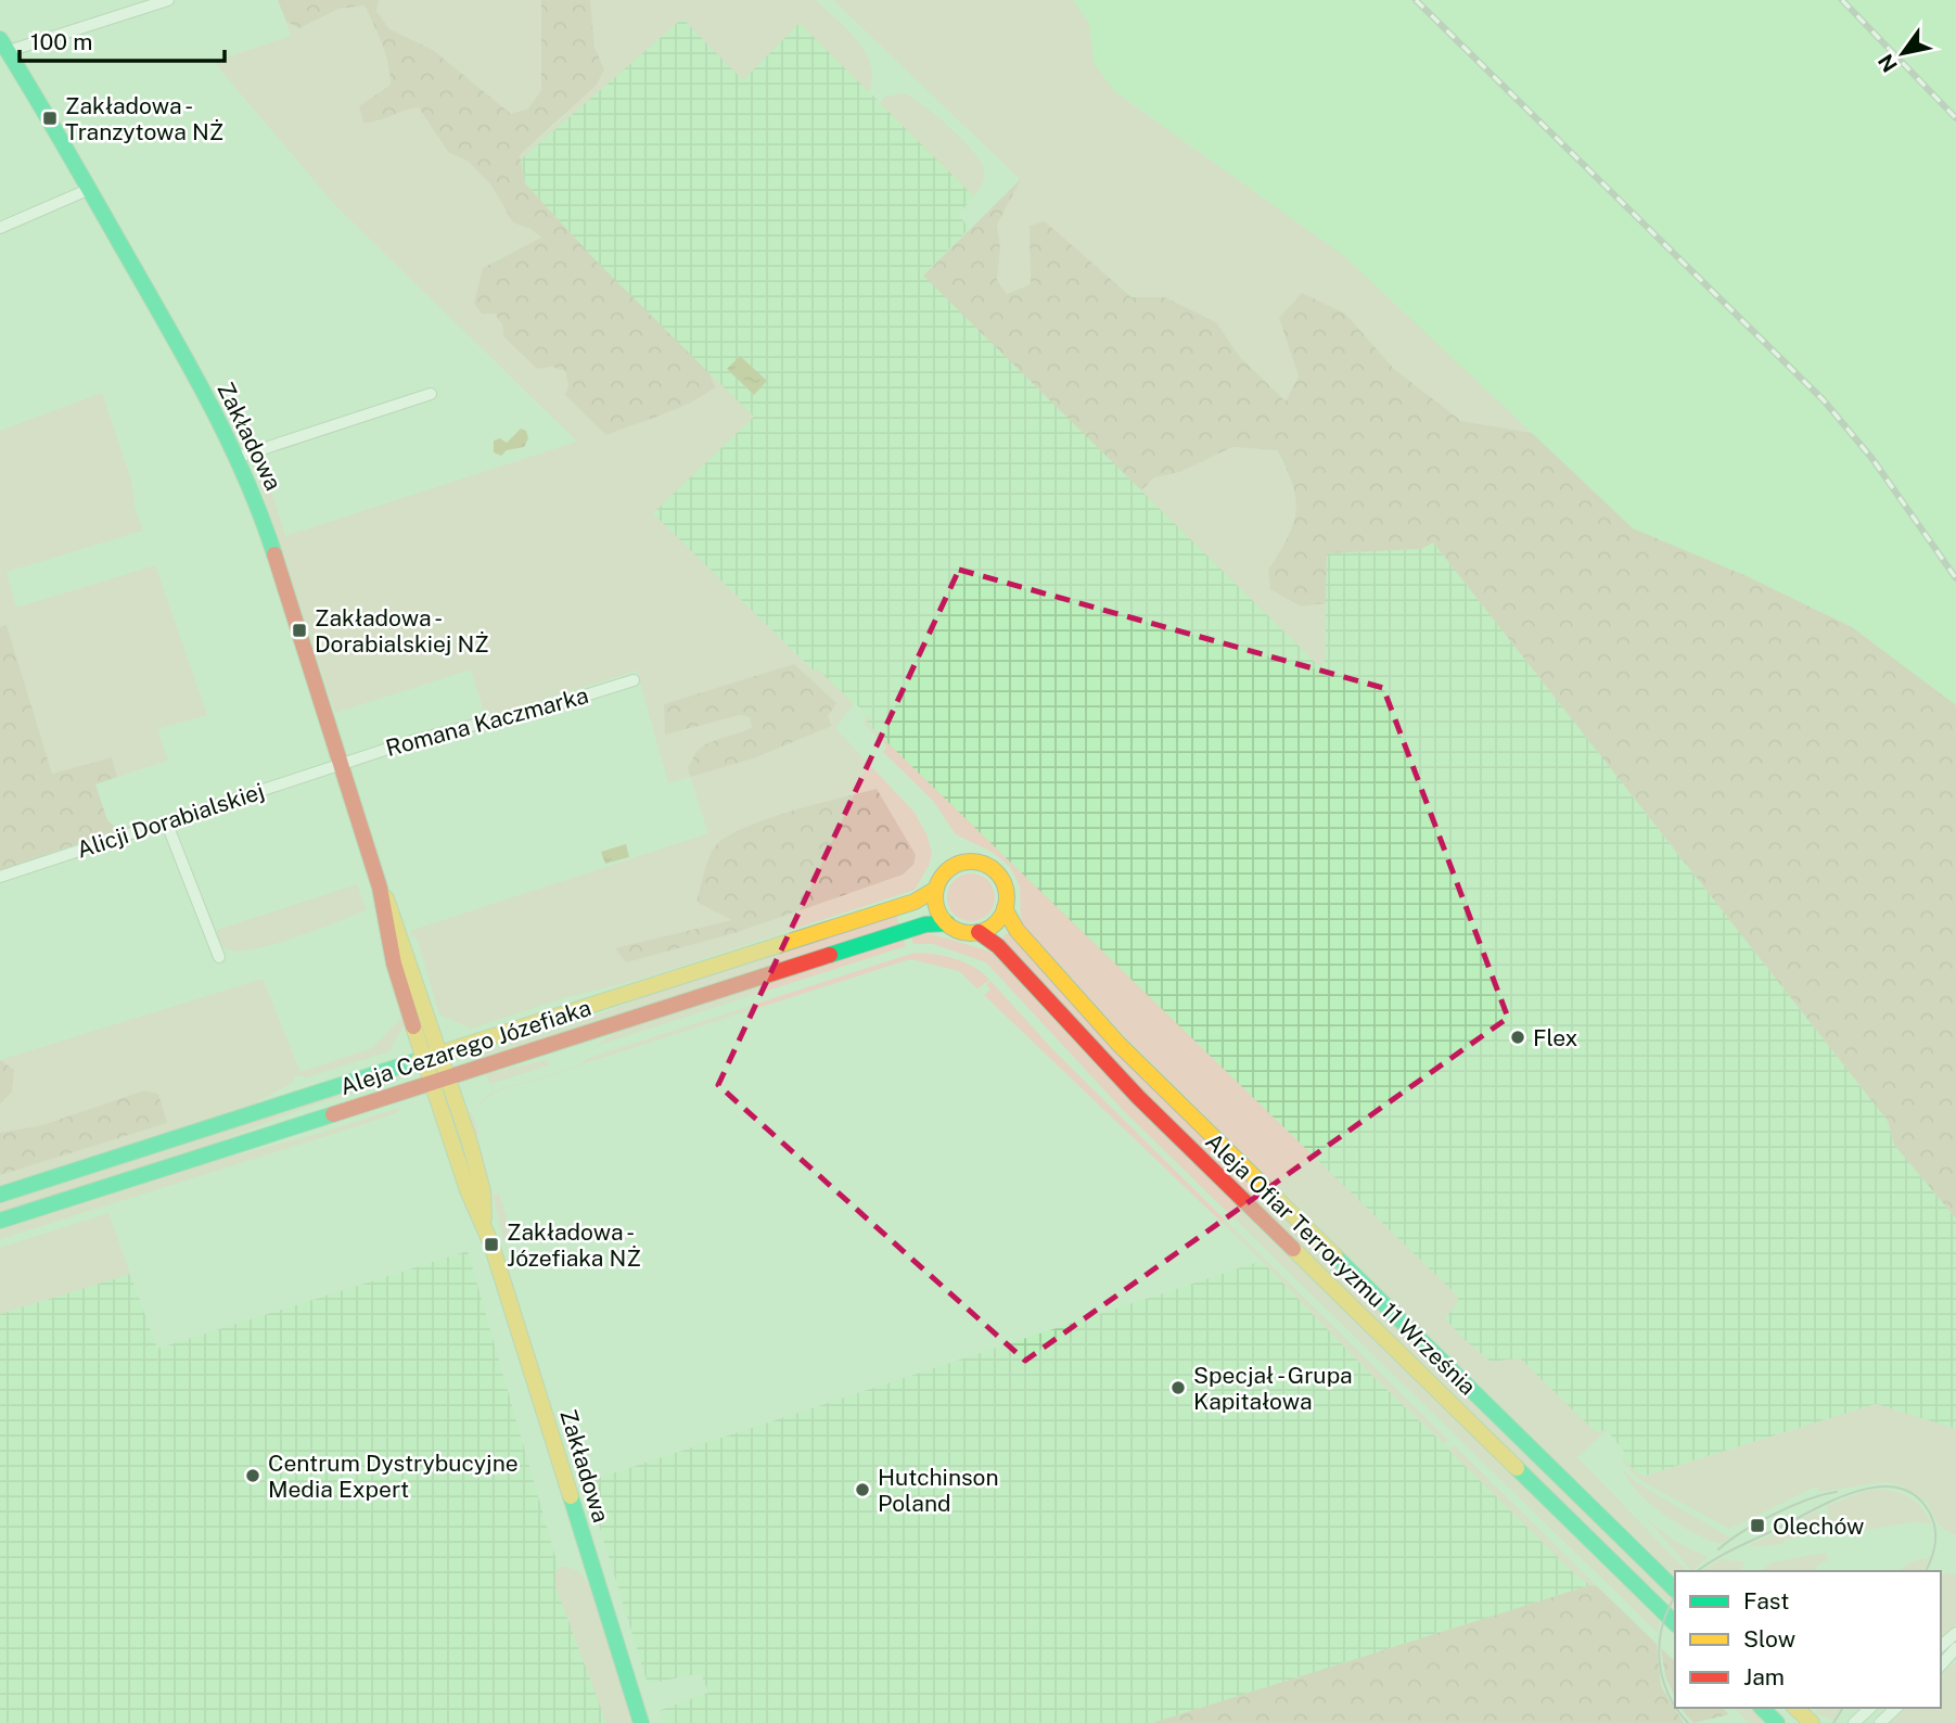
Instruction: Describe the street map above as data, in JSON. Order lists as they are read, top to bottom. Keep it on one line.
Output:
{"streets":{"street":["Zakładowa","Romana Kaczmarka","Alicji Dorabialskiej","Aleja Cezarego Józefiaka","Aleja Ofiar Terroryzmu 11 Września"]},"crossings":[["Zakładowa","Romana Kaczmarka"],["Zakładowa","Alicji Dorabialskiej"],["Zakładowa","Aleja Cezarego Józefiaka"],["Romana Kaczmarka","Alicji Dorabialskiej"],["Aleja Cezarego Józefiaka","Aleja Ofiar Terroryzmu 11 Września"]],"places":{"transit":["Zakładowa - Tranzytowa NŻ","Zakładowa - Dorabialskiej NŻ","Zakładowa - Józefiaka NŻ","Olechów"],"other":["Flex","Specjał - Grupa Kapitałowa","Centrum Dystrybucyjne Media Expert","Hutchinson Poland"]},"legend":["Fast","Slow","Jam"],"scale_bar":"100 m","north":"bottom left"}
